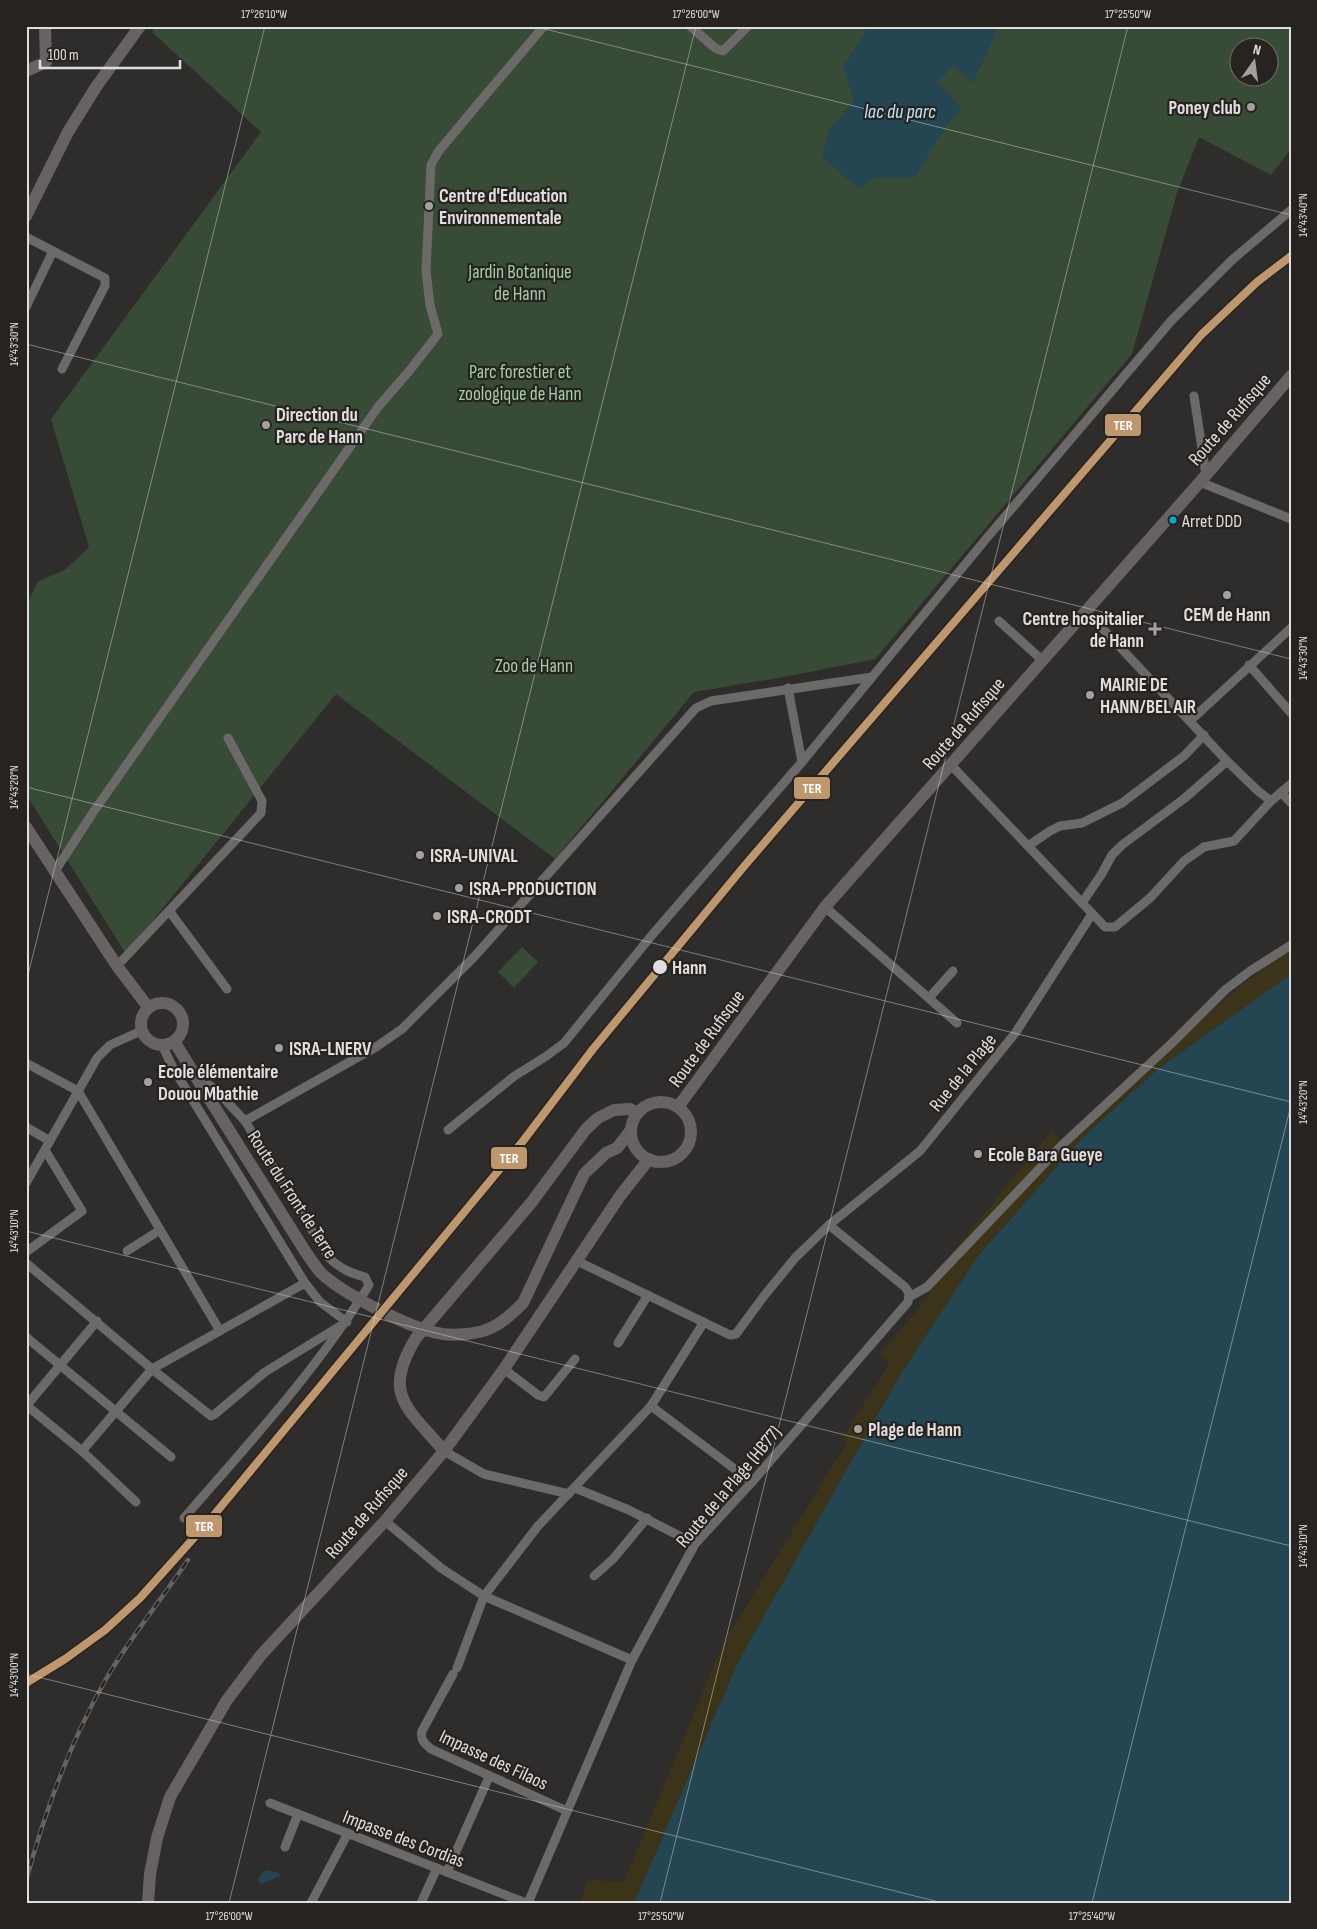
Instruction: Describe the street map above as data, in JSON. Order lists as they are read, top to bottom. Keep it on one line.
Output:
{"streets":{"main road":["Route de Rufisque","Route du Front de Terre"],"street":["Rue de la Plage","Route de la Plage (HB77)","Impasse des Filaos","Impasse des Cordias"]},"crossings":[["Route de Rufisque","Route du Front de Terre"],["Route de la Plage (HB77)","Impasse des Filaos"],["Route de la Plage (HB77)","Impasse des Cordias"]],"water":["lac du parc"],"parks":["Jardin Botanique de Hann","Parc forestier et zoologique de Hann","Zoo de Hann"],"places":{"other":["Poney club","Centre d'Education Environnementale","Direction du Parc de Hann","Arret DDD","CEM de Hann","MAIRIE DE HANN/BEL AIR","ISRA-UNIVAL","ISRA-PRODUCTION","ISRA-CRODT","Hann","ISRA-LNERV","Ecole élémentaire Douou Mbathie","Ecole Bara Gueye","Plage de Hann"],"health":["Centre hospitalier de Hann"]},"lines":["transit line TER"],"scale_bar":"100 m","north":"top","coordinates":["17°26'10\"W","17°26'00\"W","17°25'50\"W","14°43'40\"N","14°43'30\"N","14°43'20\"N","14°43'10\"N","14°43'00\"N","17°25'40\"W"]}
